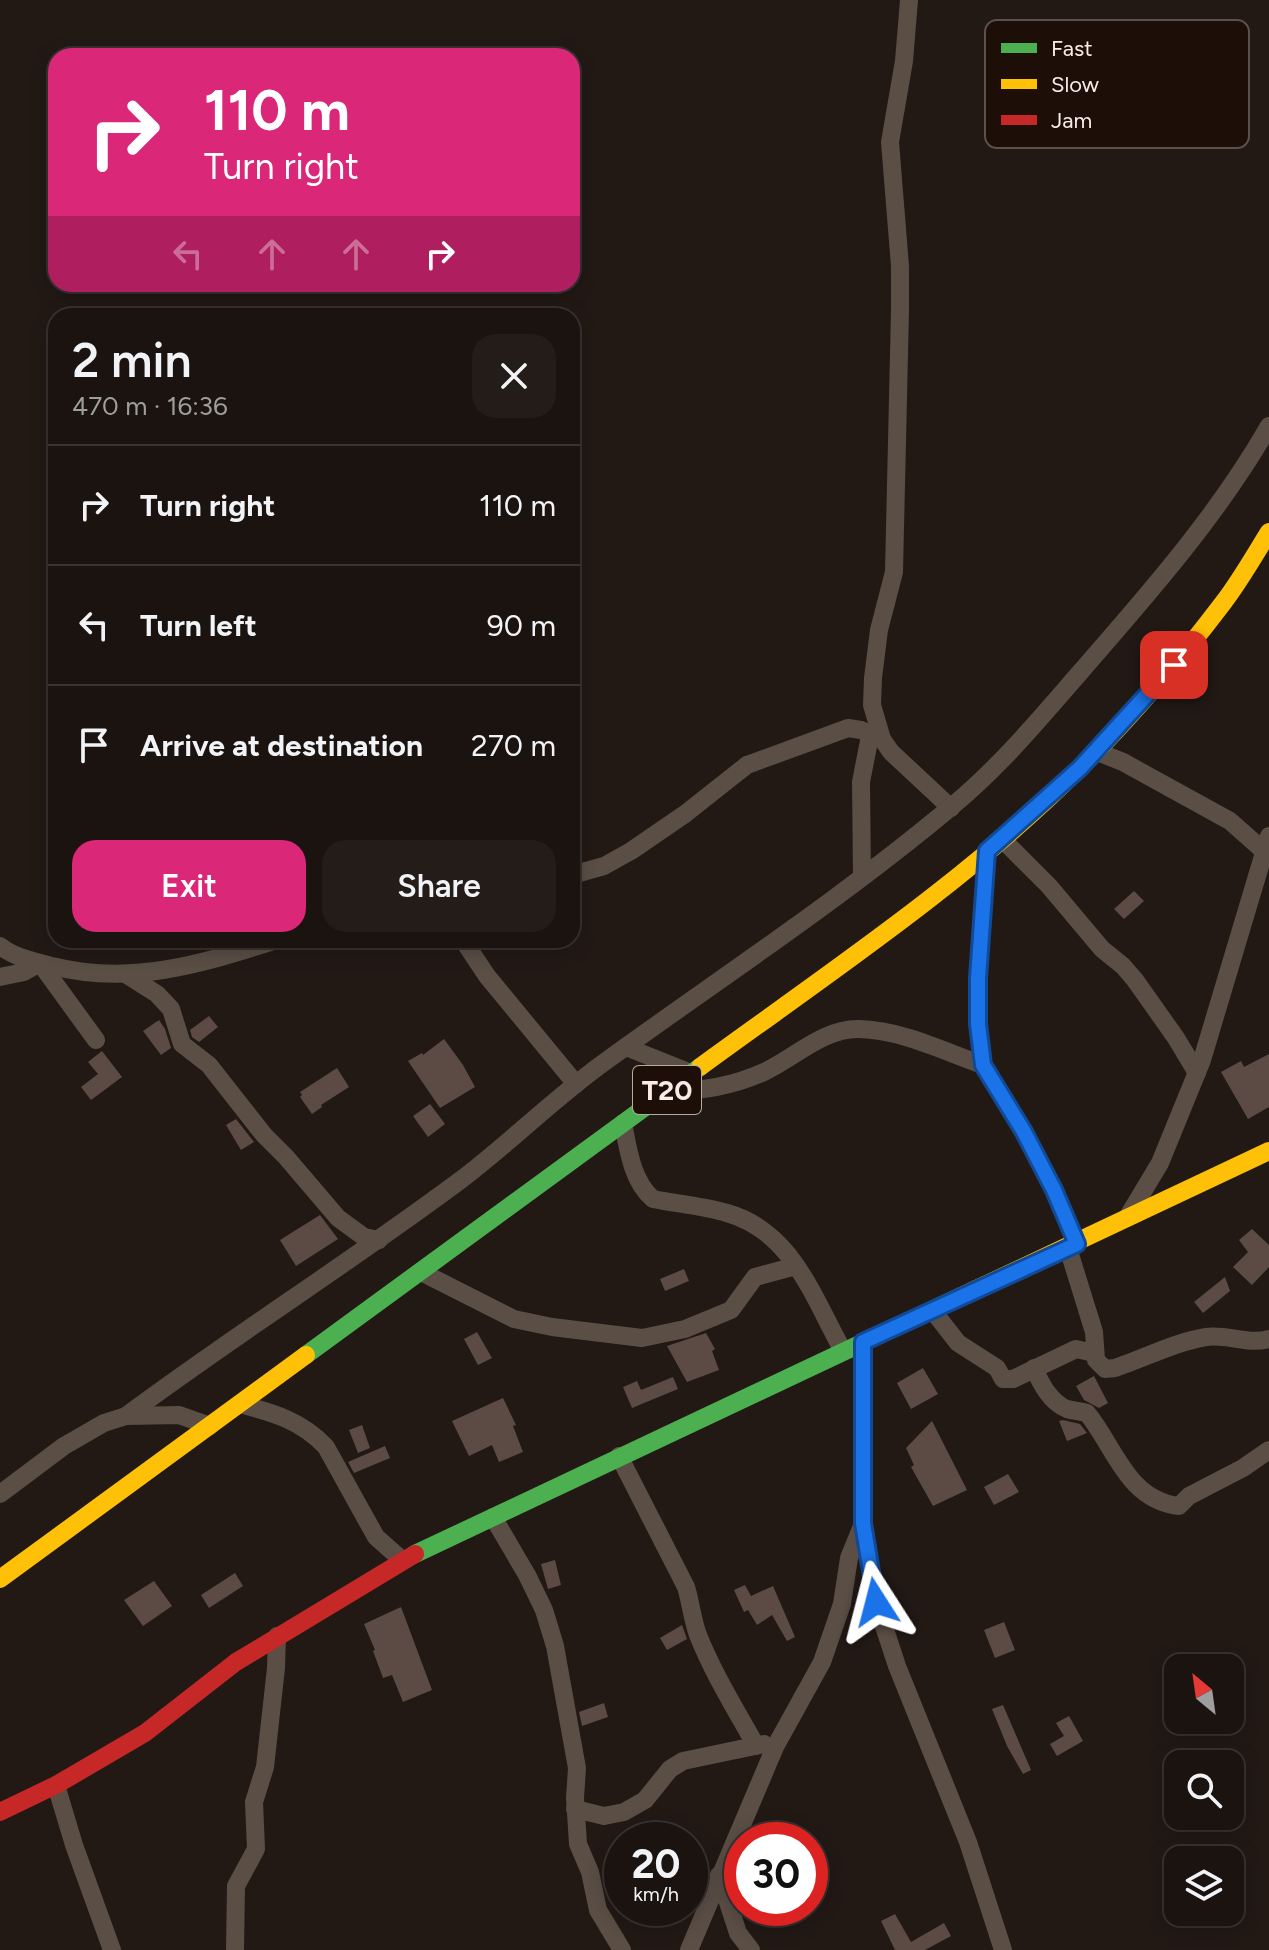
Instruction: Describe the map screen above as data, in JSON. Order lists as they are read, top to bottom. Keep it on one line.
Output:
{"streets":{"main road":["T20"]},"legend":["Fast","Slow","Jam"],"north":"top left","page":{"turn":["110 m","Turn right"],"heading":["2 min","470 m · 16:36"],"list":[{"name":"Turn right","value":"110 m"},{"name":"Turn left","value":"90 m"},{"name":"Arrive at destination","value":"270 m"}],"buttons":["Exit","Share"],"speed":"20 km/h","limit":"30"}}
